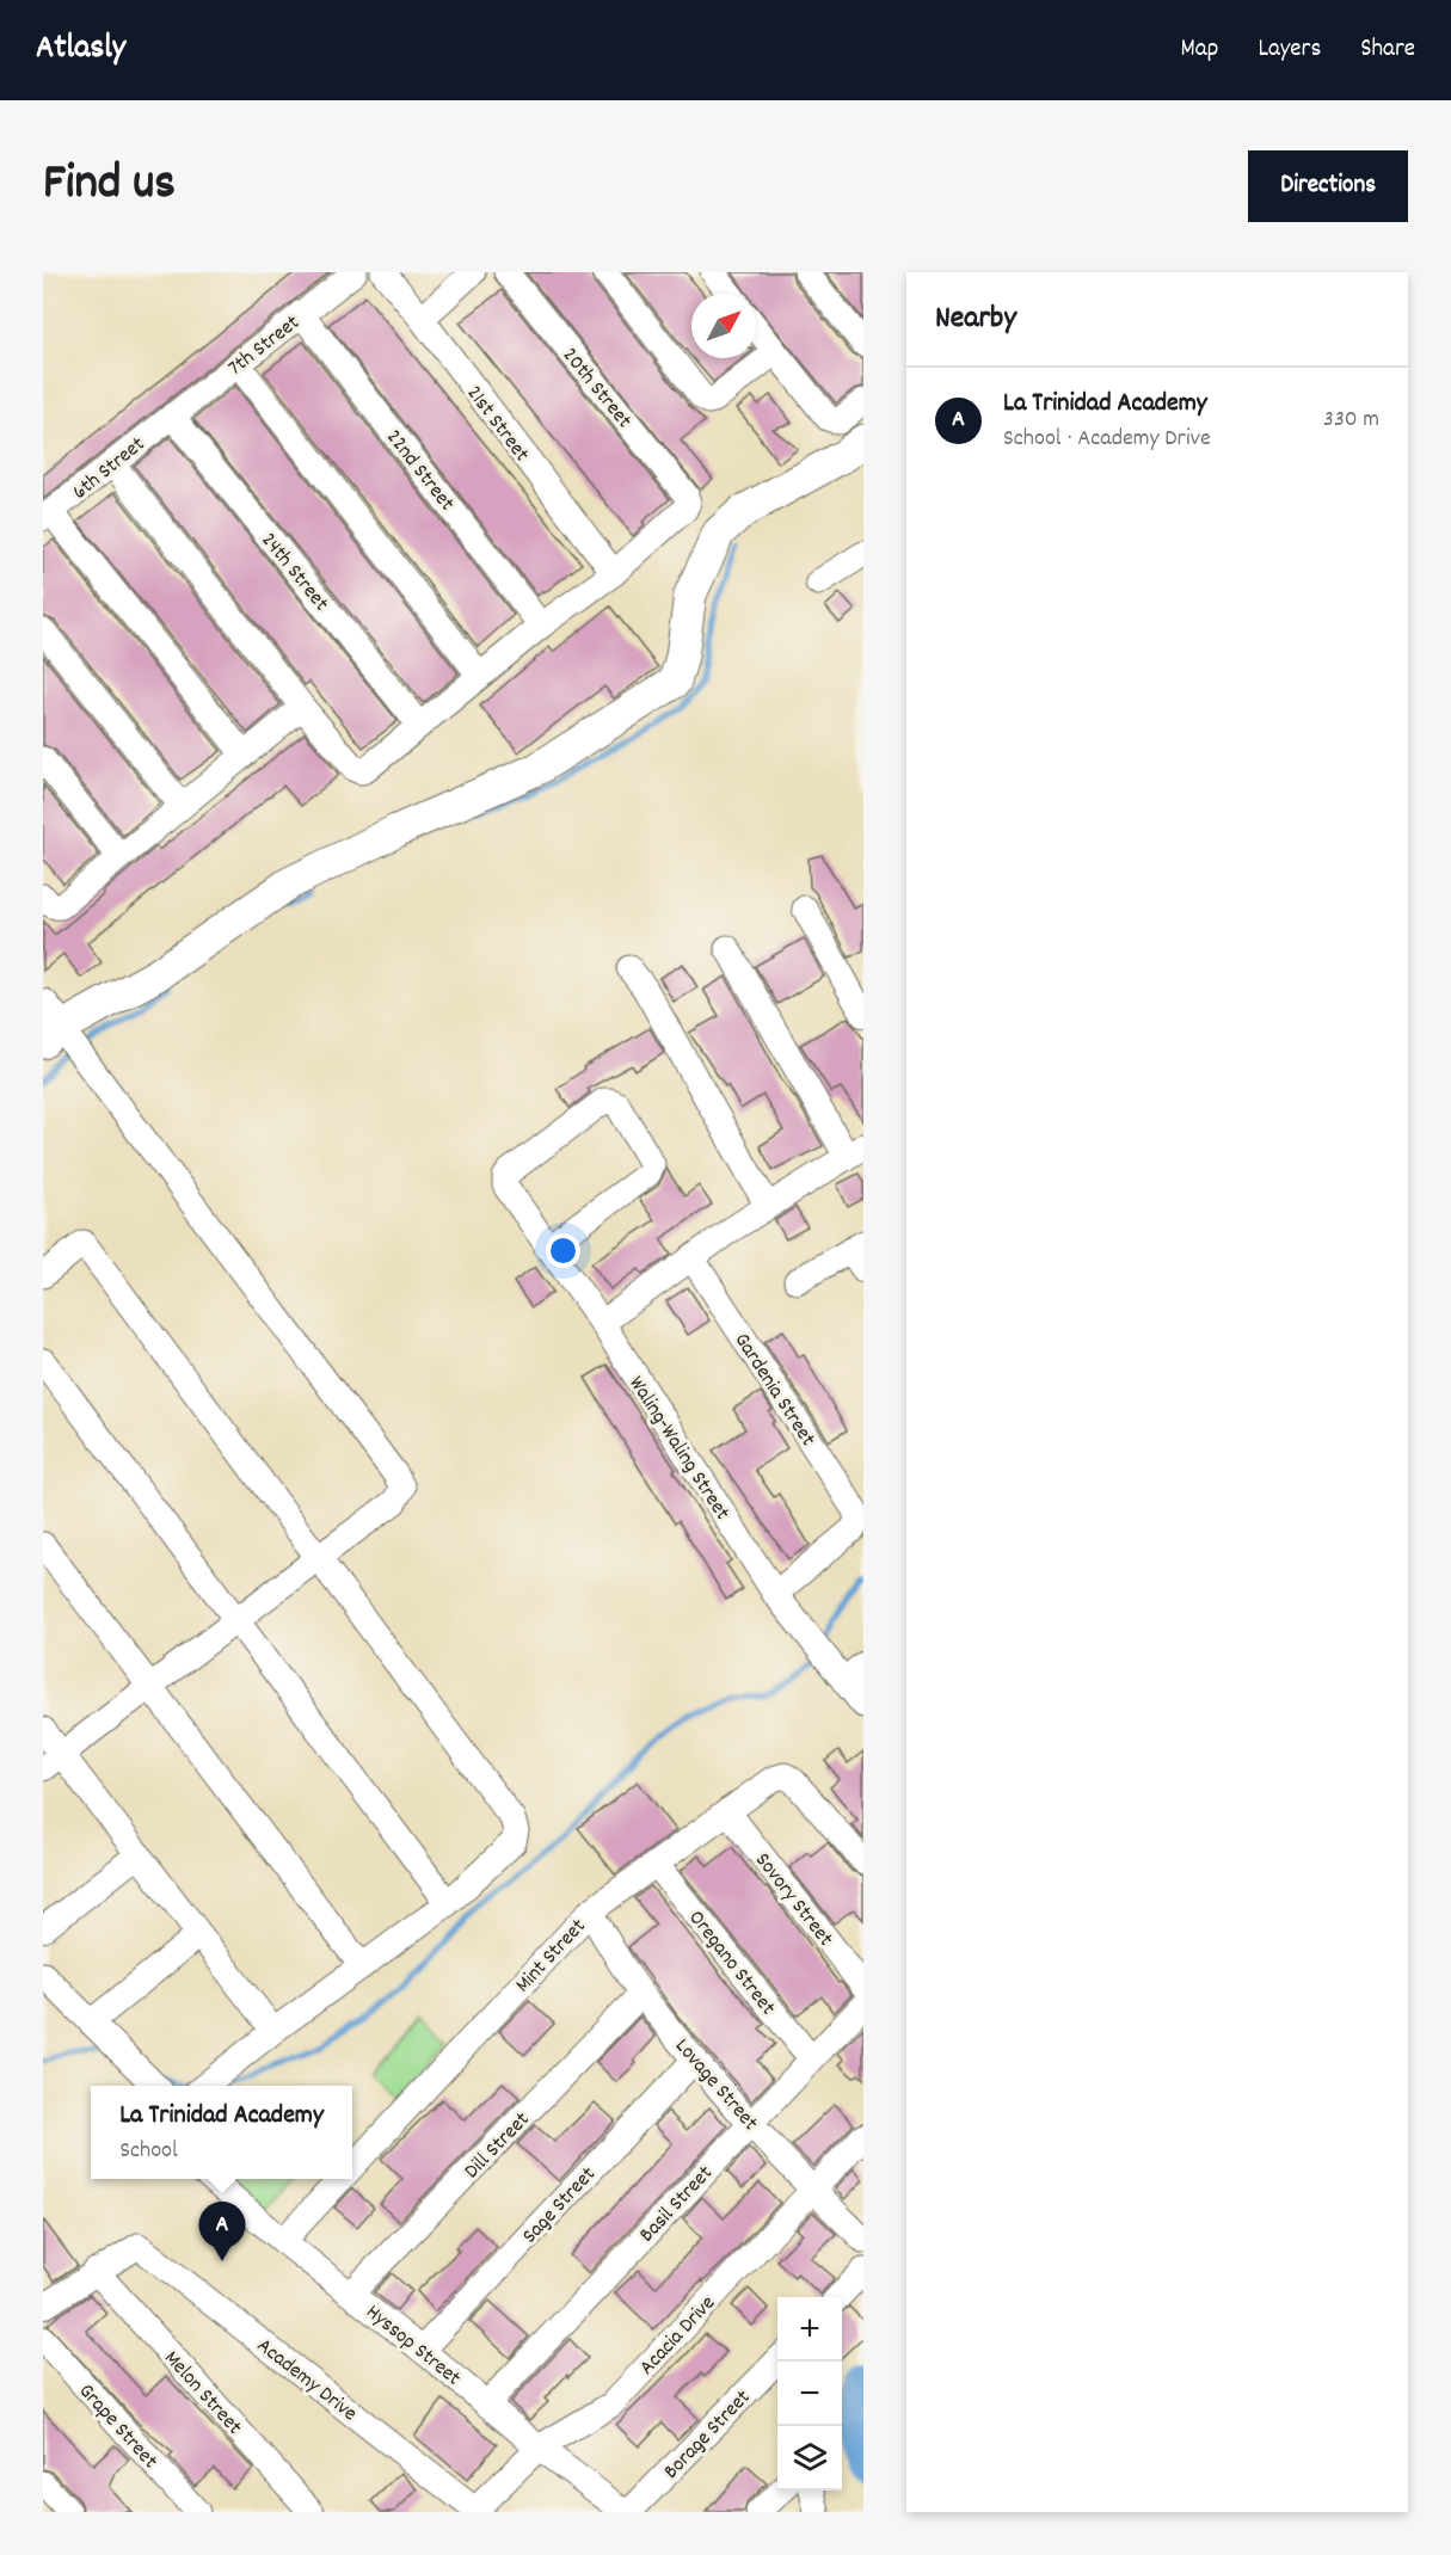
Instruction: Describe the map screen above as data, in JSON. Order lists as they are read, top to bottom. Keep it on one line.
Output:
{"streets":{"street":["7th Street","20th Street","21st Street","6th Street","22nd Street","24th Street","Gardenia Street","Waling-Waling Street","Sovory Street","Mint Street","Oregano Street","Lovage Street","Dill Street","Basil Street","Sage Street","Acacia Drive","Hyssop Street","Academy Drive","Melon Street","Grape Street","Borage Street"]},"crossings":[["7th Street","6th Street"],["7th Street","22nd Street"],["7th Street","24th Street"],["20th Street","21st Street"],["6th Street","24th Street"],["Gardenia Street","Waling-Waling Street"],["Sovory Street","Mint Street"],["Mint Street","Oregano Street"],["Mint Street","Lovage Street"],["Mint Street","Hyssop Street"],["Oregano Street","Basil Street"],["Lovage Street","Dill Street"],["Lovage Street","Basil Street"],["Lovage Street","Sage Street"],["Lovage Street","Acacia Drive"],["Dill Street","Hyssop Street"],["Basil Street","Hyssop Street"],["Sage Street","Hyssop Street"],["Acacia Drive","Hyssop Street"],["Acacia Drive","Academy Drive"],["Hyssop Street","Borage Street"],["Academy Drive","Melon Street"]],"north":"top right","page":{"header":"Atlasly","nav":["Map","Layers","Share"],"title":"Find us","buttons":"Directions","heading":"Nearby","list":[{"mark":"A","name":"La Trinidad Academy","note":"School · Academy Drive","value":"330 m"}],"popup":["La Trinidad Academy","School"],"pins":"A","map_buttons":["+","−"]}}
